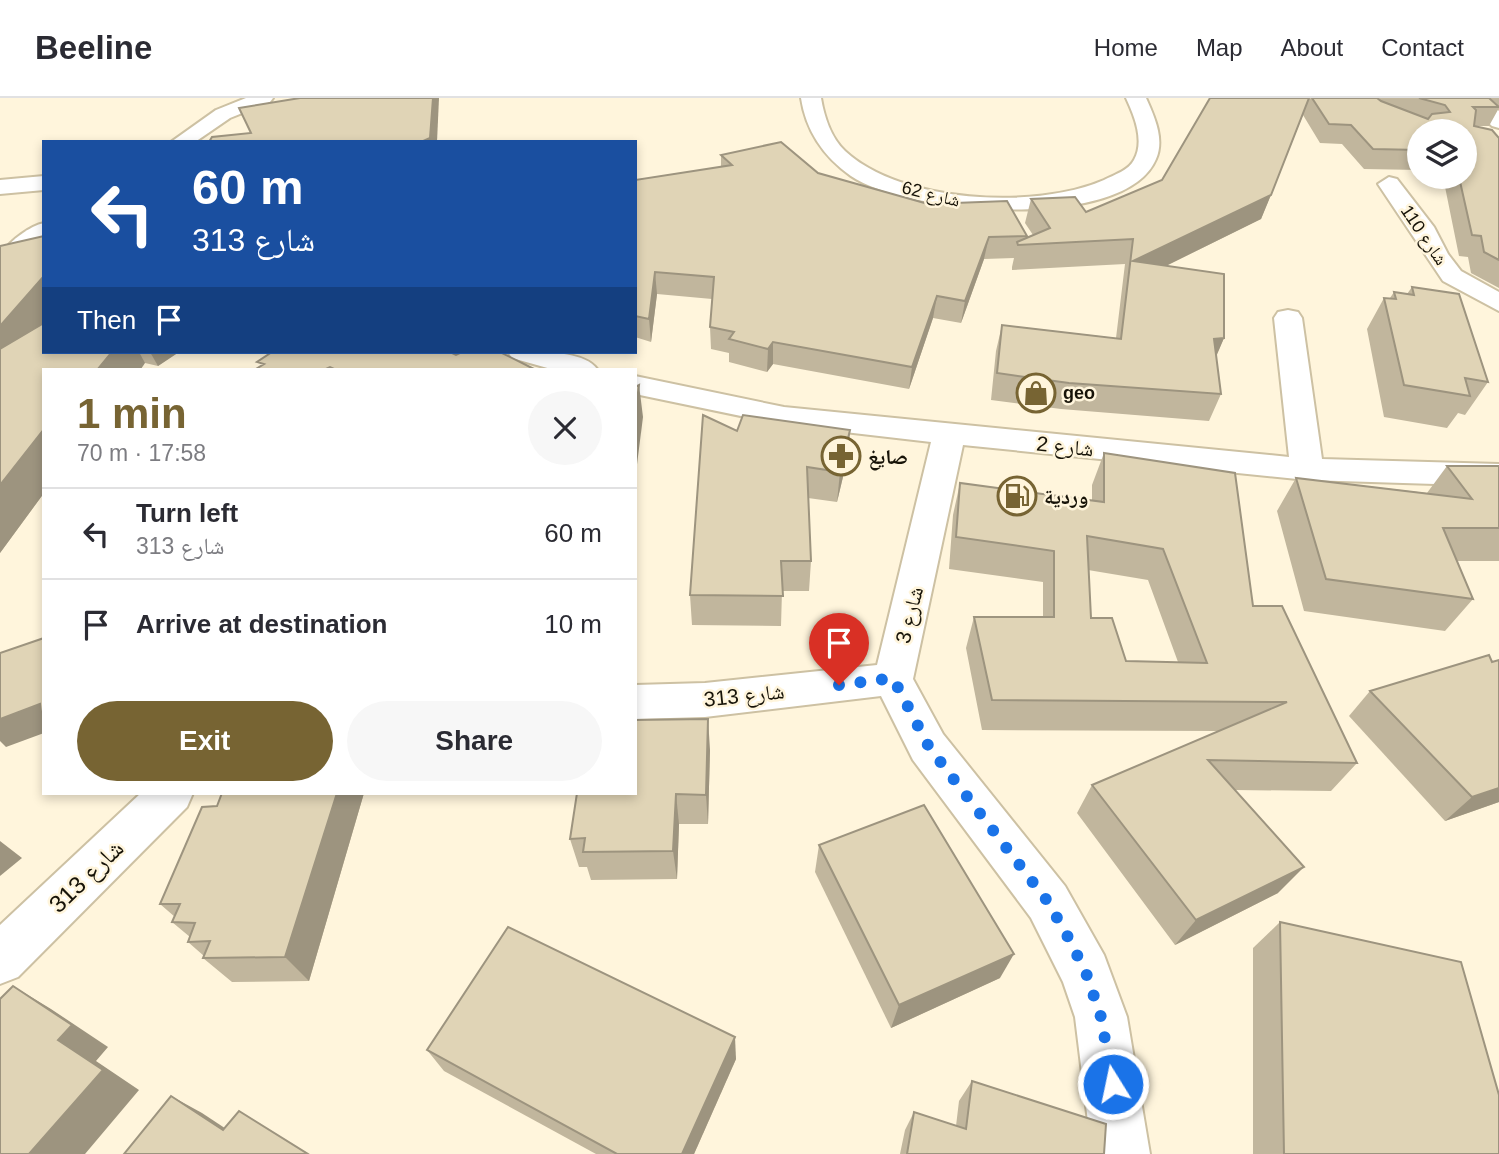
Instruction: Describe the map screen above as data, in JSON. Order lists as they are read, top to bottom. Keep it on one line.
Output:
{"streets":{"street":["شارع 62","شارع 110","شارع 2","شارع 3","شارع 313"]},"crossings":[["شارع 2","شارع 3"],["شارع 3","شارع 313"]],"places":{"shop":["geo"],"pharmacy":["صايغ"],"fuel station":["وردية"]},"page":{"header":"Beeline","nav":["Home","Map","About","Contact"],"turn":["60 m","شارع 313"],"then":"Then","heading":["1 min","70 m · 17:58"],"list":[{"name":"Turn left","note":"شارع 313","value":"60 m"},{"name":"Arrive at destination","value":"10 m"}],"buttons":["Exit","Share"]}}
